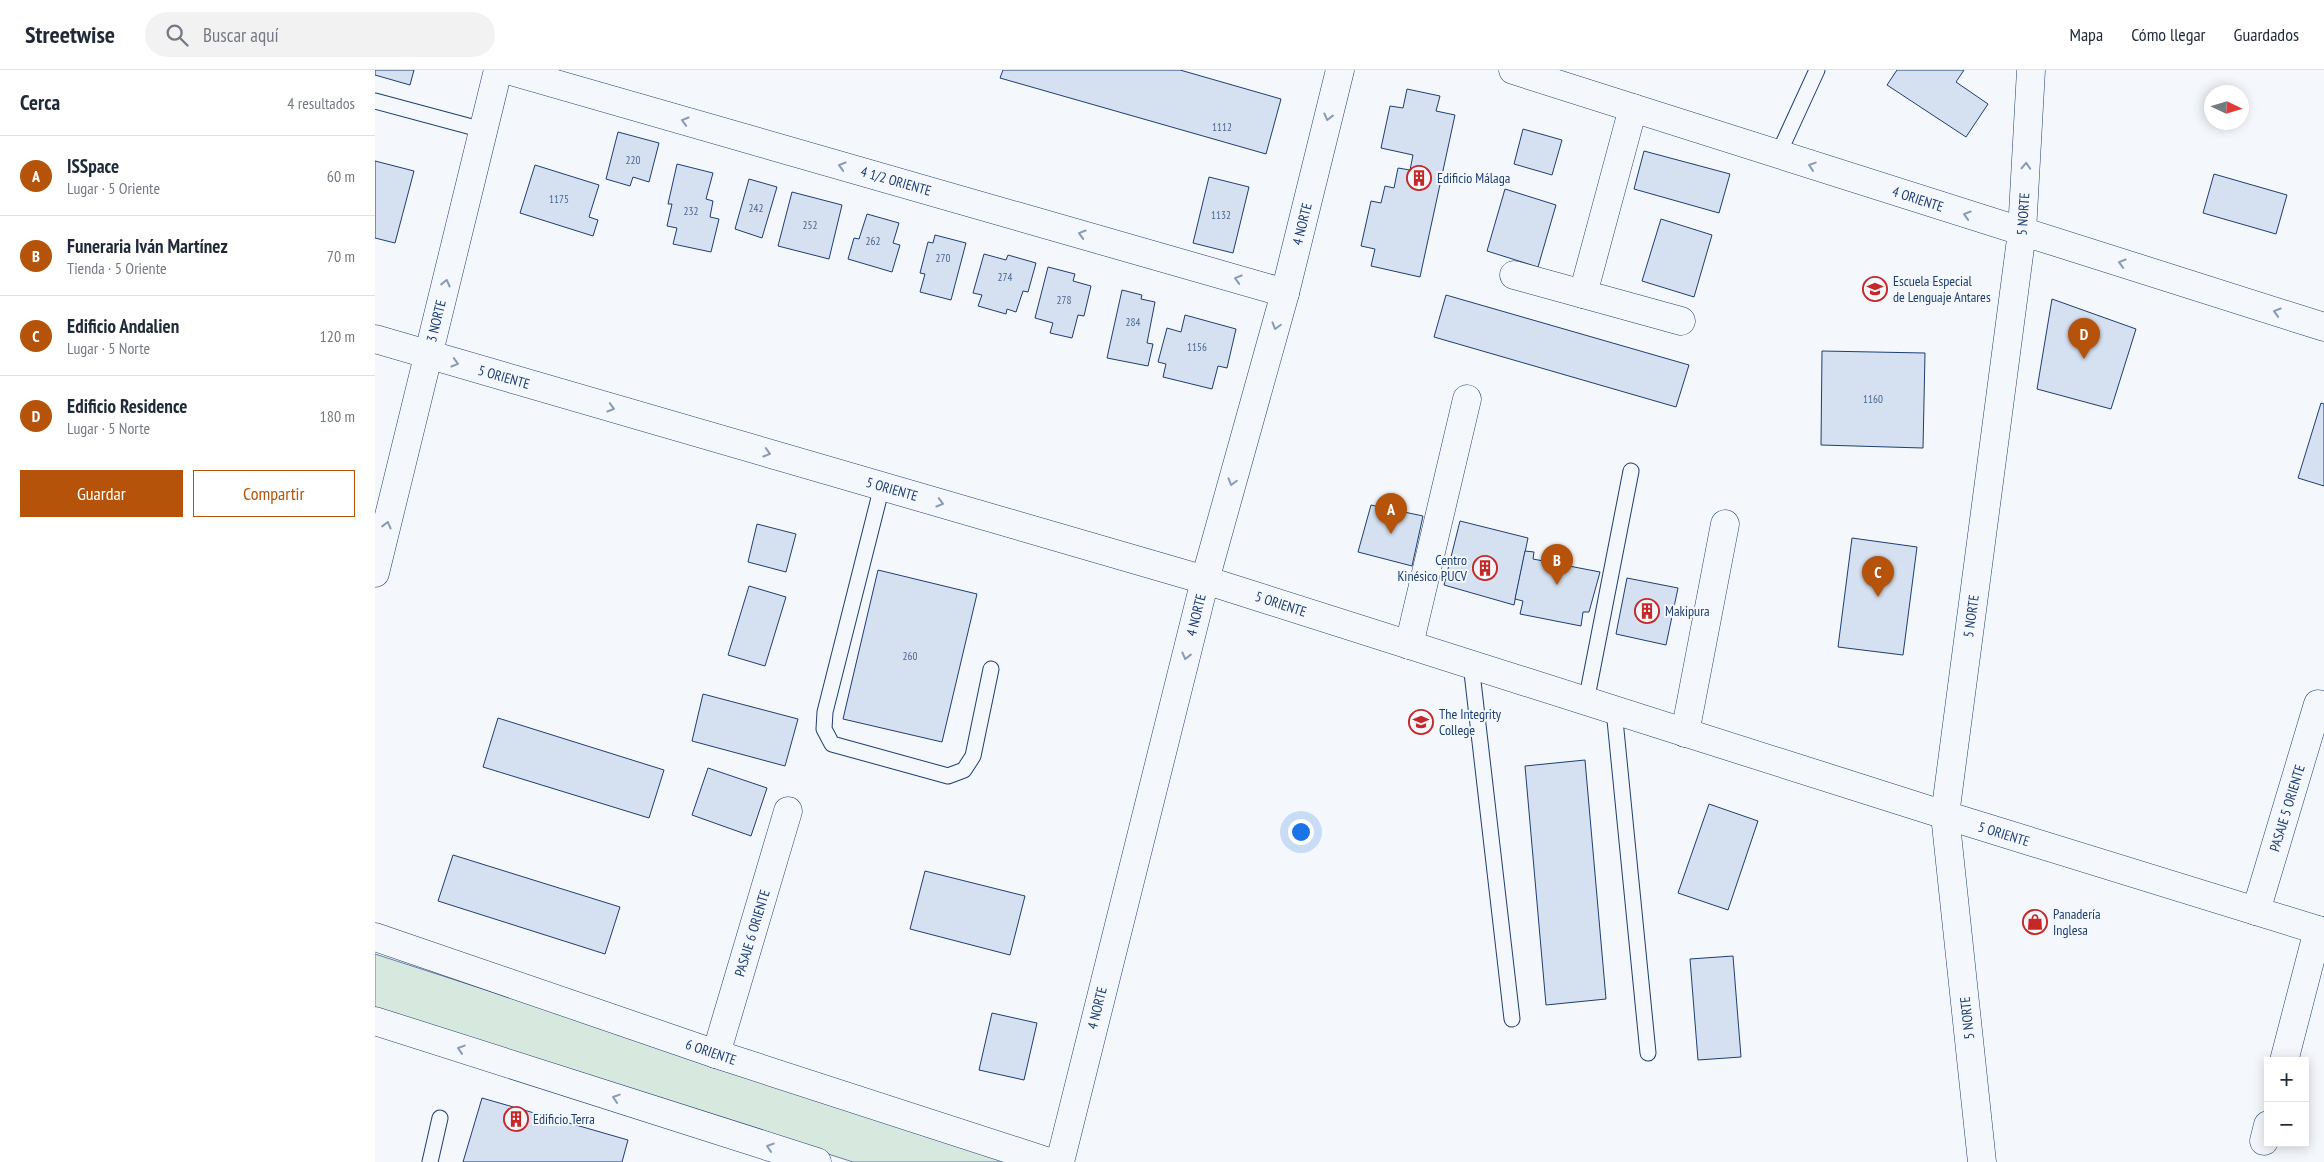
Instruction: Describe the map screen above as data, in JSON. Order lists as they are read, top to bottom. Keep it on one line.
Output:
{"streets":{"street":["4 1/2 ORIENTE","4 ORIENTE","5 NORTE","4 NORTE","3 NORTE","5 ORIENTE","PASAJE 5 ORIENTE","PASAJE 6 ORIENTE","6 ORIENTE"]},"crossings":[["4 1/2 ORIENTE","4 NORTE"],["4 ORIENTE","5 NORTE"],["5 NORTE","5 ORIENTE"],["4 NORTE","5 ORIENTE"],["3 NORTE","5 ORIENTE"],["5 ORIENTE","PASAJE 5 ORIENTE"],["PASAJE 6 ORIENTE","6 ORIENTE"]],"one_way":["4 1/2 ORIENTE","4 ORIENTE","4 NORTE","3 NORTE","5 ORIENTE"],"places":{"building":["Edificio Málaga","Centro Kinésico PUCV","Makipura","Edificio Terra"],"school or university":["Escuela Especial de Lenguaje Antares","The Integrity College"],"shop":["Panadería Inglesa"]},"house_numbers":["1112","220","1175","242","232","1132","252","262","270","274","278","284","1156","1160","260"],"north":"right","page":{"header":"Streetwise","search":"Buscar aquí","nav":["Mapa","Cómo llegar","Guardados"],"heading":["Cerca","4 resultados"],"list":[{"mark":"A","name":"ISSpace","note":"Lugar · 5 Oriente","value":"60 m"},{"mark":"B","name":"Funeraria Iván Martínez","note":"Tienda · 5 Oriente","value":"70 m"},{"mark":"C","name":"Edificio Andalien","note":"Lugar · 5 Norte","value":"120 m"},{"mark":"D","name":"Edificio Residence","note":"Lugar · 5 Norte","value":"180 m"}],"pins":["D","A","B","C"],"buttons":["Guardar","Compartir"],"map_buttons":["+","−"]}}
